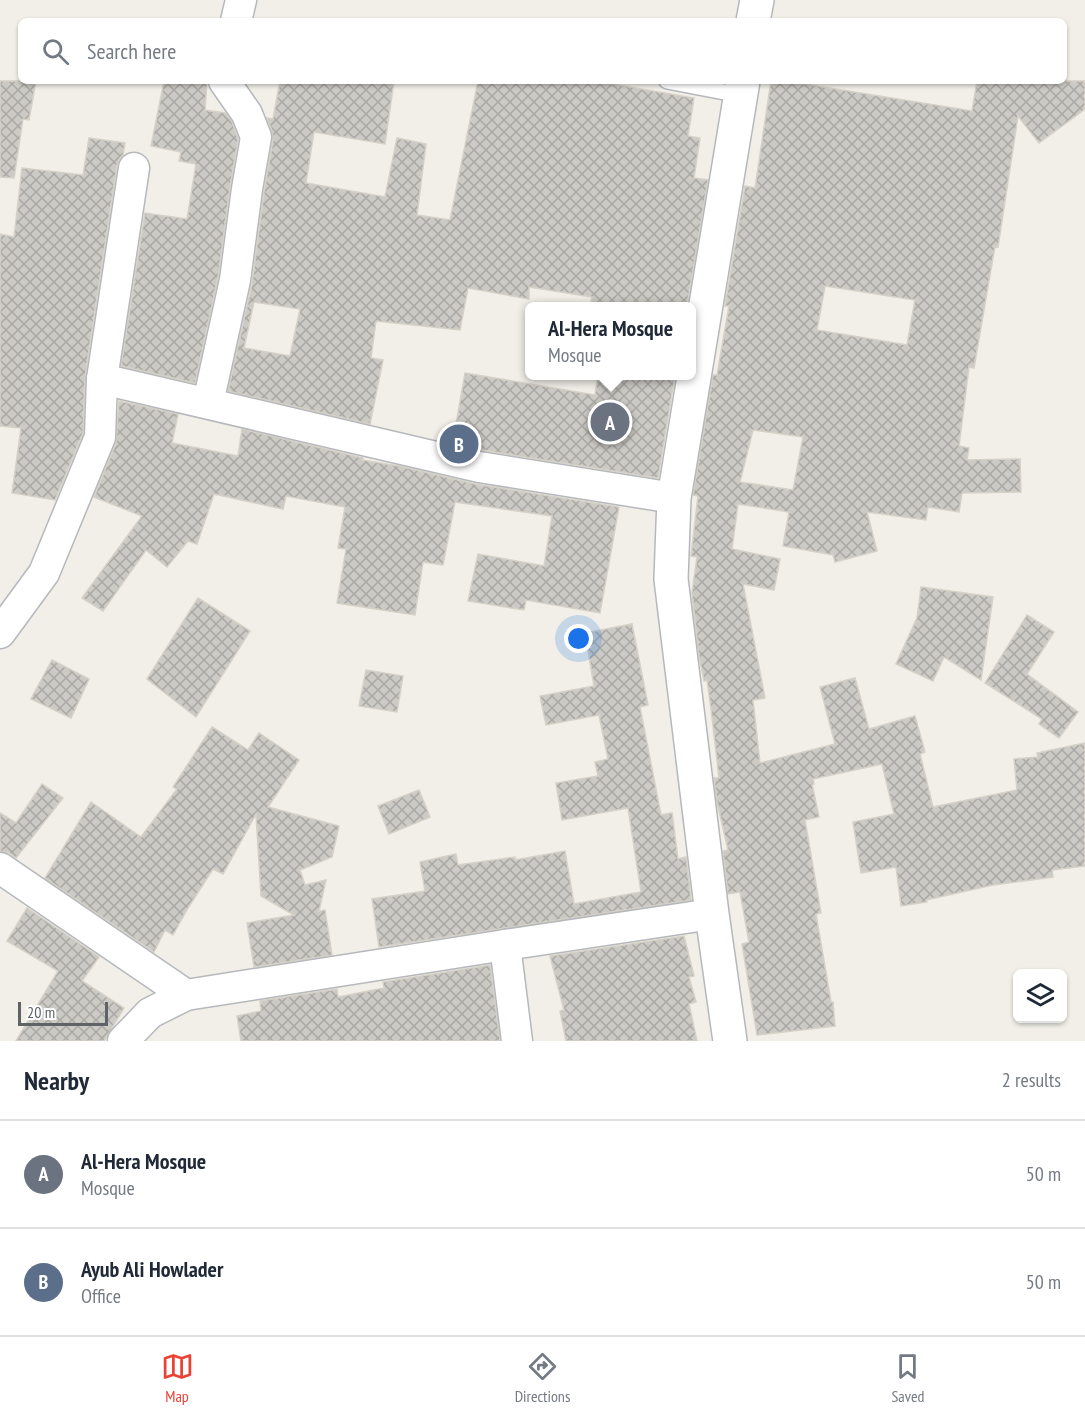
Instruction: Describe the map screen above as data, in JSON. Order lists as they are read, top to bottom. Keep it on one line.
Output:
{"scale_bar":"20 m","page":{"search":"Search here","popup":["Al-Hera Mosque","Mosque"],"pins":["A","B"],"scale":"20 m","heading":["Nearby","2 results"],"list":[{"mark":"A","name":"Al-Hera Mosque","note":"Mosque","value":"50 m"},{"mark":"B","name":"Ayub Ali Howlader","note":"Office","value":"50 m"}],"nav":["Map","Directions","Saved"]}}
